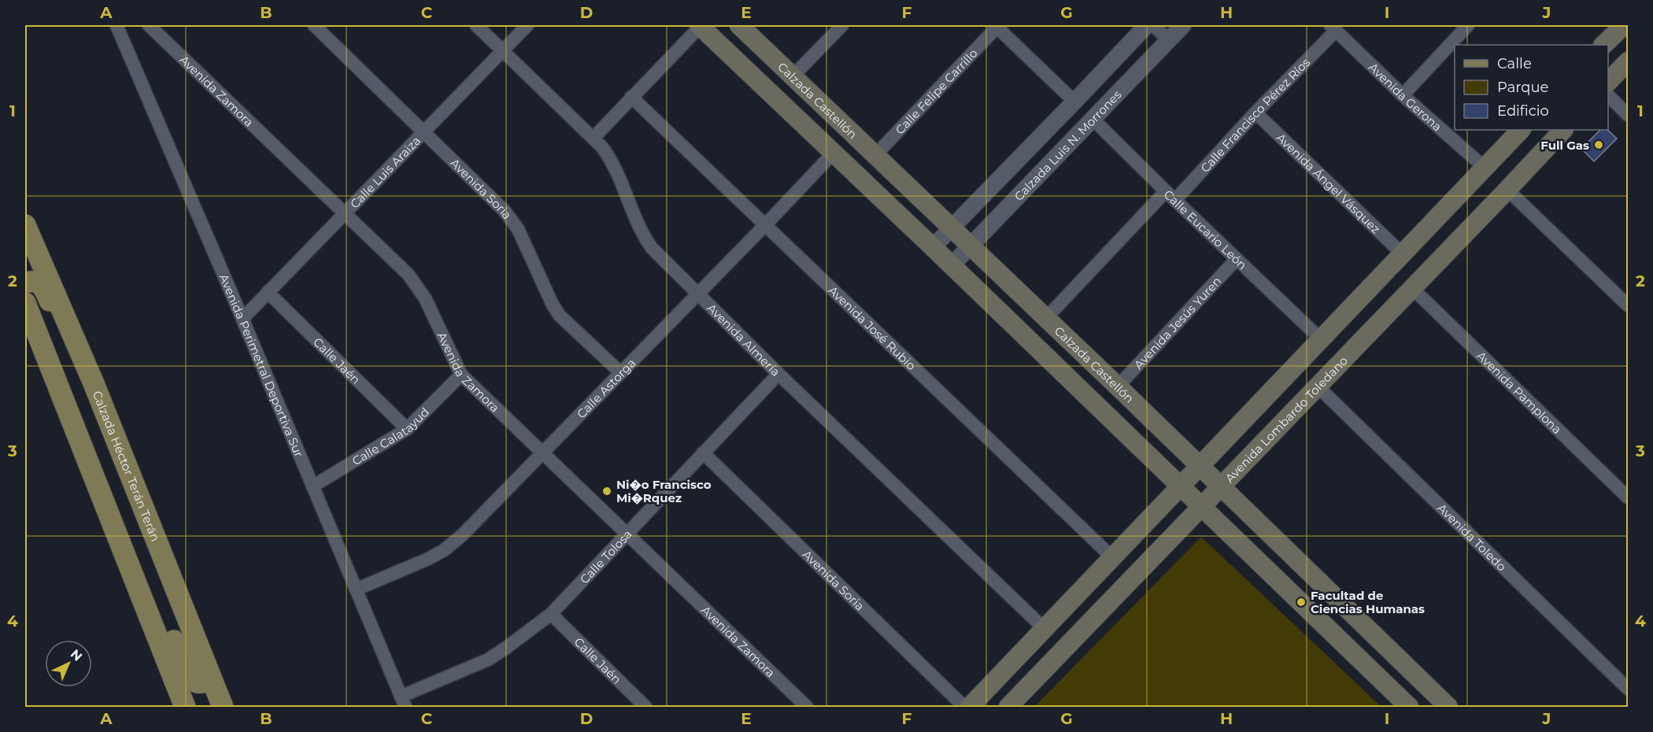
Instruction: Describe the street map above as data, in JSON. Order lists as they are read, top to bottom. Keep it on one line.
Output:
{"streets":{"main road":["Calzada Castellón","Avenida Lombardo Toledano","Calzada Héctor Terán Terán"],"street":["Avenida Zamora","Calle Felipe Carrillo","Avenida Gerona","Calle Francisco Pérez Ríos","Calzada Luis N. Morrones","Calle Luis Araiza","Avenida Ángel Vásquez","Avenida Soria","Calle Eucario León","Avenida Jesús Yuren","Avenida José Rubio","Avenida Almería","Calle Jaén","Avenida Perimetral Deportiva Sur","Calle Astorga","Avenida Pamplona","Calle Calatayud","Avenida Toledo","Calle Tolosa"]},"crossings":[["Avenida Zamora","Calle Luis Araiza"],["Avenida Zamora","Calle Astorga"],["Avenida Zamora","Calle Calatayud"],["Avenida Zamora","Calle Tolosa"],["Calle Felipe Carrillo","Calzada Castellón"],["Avenida Gerona","Calle Francisco Pérez Ríos"],["Calzada Castellón","Calle Francisco Pérez Ríos"],["Calzada Castellón","Calzada Luis N. Morrones"],["Calzada Castellón","Avenida Jesús Yuren"],["Calzada Castellón","Avenida Lombardo Toledano"],["Calle Francisco Pérez Ríos","Avenida Ángel Vásquez"],["Calle Francisco Pérez Ríos","Calle Eucario León"],["Calzada Luis N. Morrones","Calle Eucario León"],["Calle Luis Araiza","Avenida Soria"],["Calle Luis Araiza","Avenida Almería"],["Calle Luis Araiza","Calle Jaén"],["Calle Luis Araiza","Avenida Perimetral Deportiva Sur"],["Avenida Soria","Calle Astorga"],["Avenida Soria","Calle Tolosa"],["Calle Eucario León","Avenida Jesús Yuren"],["Avenida José Rubio","Calle Astorga"],["Avenida Almería","Calle Astorga"],["Avenida Almería","Calle Tolosa"],["Calle Jaén","Calle Calatayud"],["Calle Jaén","Calle Tolosa"],["Avenida Perimetral Deportiva Sur","Calle Astorga"],["Avenida Perimetral Deportiva Sur","Calle Calatayud"],["Avenida Perimetral Deportiva Sur","Calle Tolosa"],["Avenida Pamplona","Avenida Lombardo Toledano"],["Avenida Lombardo Toledano","Avenida Toledo"]],"places":["Full Gas","Ni�o Francisco Mi�Rquez","Facultad de Ciencias Humanas"],"legend":["Calle","Parque","Edificio"],"north":"top right","grid":{"columns":["A","B","C","D","E","F","G","H","I","J"],"rows":["1","2","3","4"]}}
